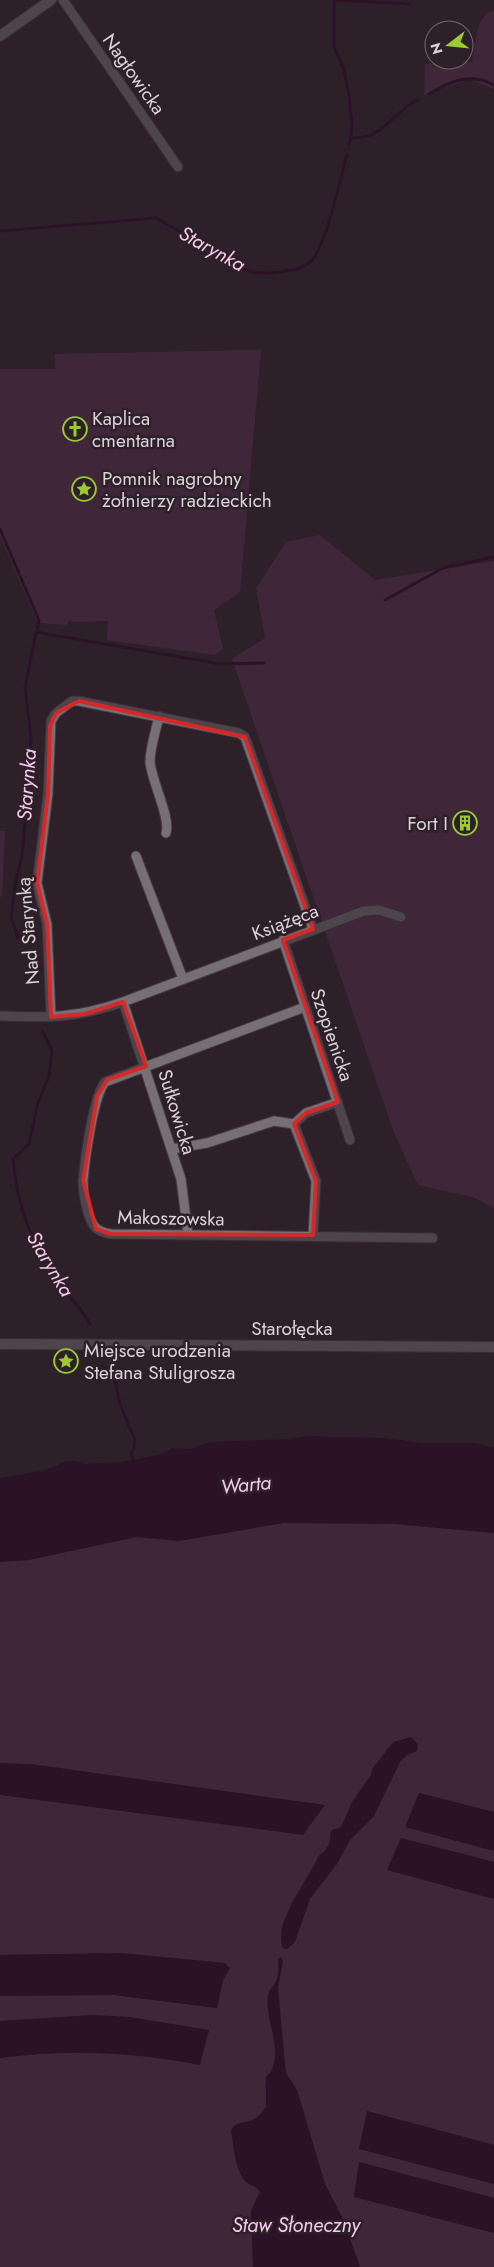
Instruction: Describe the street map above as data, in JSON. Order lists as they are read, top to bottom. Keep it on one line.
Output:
{"streets":{"street":["Nagłowicka","Książęca","Nad Starynką","Szopienicka","Sułkowicka","Makoszowska","Starołęcka"]},"crossings":[["Książęca","Nad Starynką"],["Książęca","Szopienicka"],["Książęca","Sułkowicka"],["Szopienicka","Makoszowska"],["Sułkowicka","Makoszowska"]],"water":["Starynka","Warta","Staw Słoneczny"],"places":{"church":["Kaplica cmentarna"],"place":["Pomnik nagrobny żołnierzy radzieckich","Miejsce urodzenia Stefana Stuligrosza"],"building":["Fort I"]},"north":"left"}
